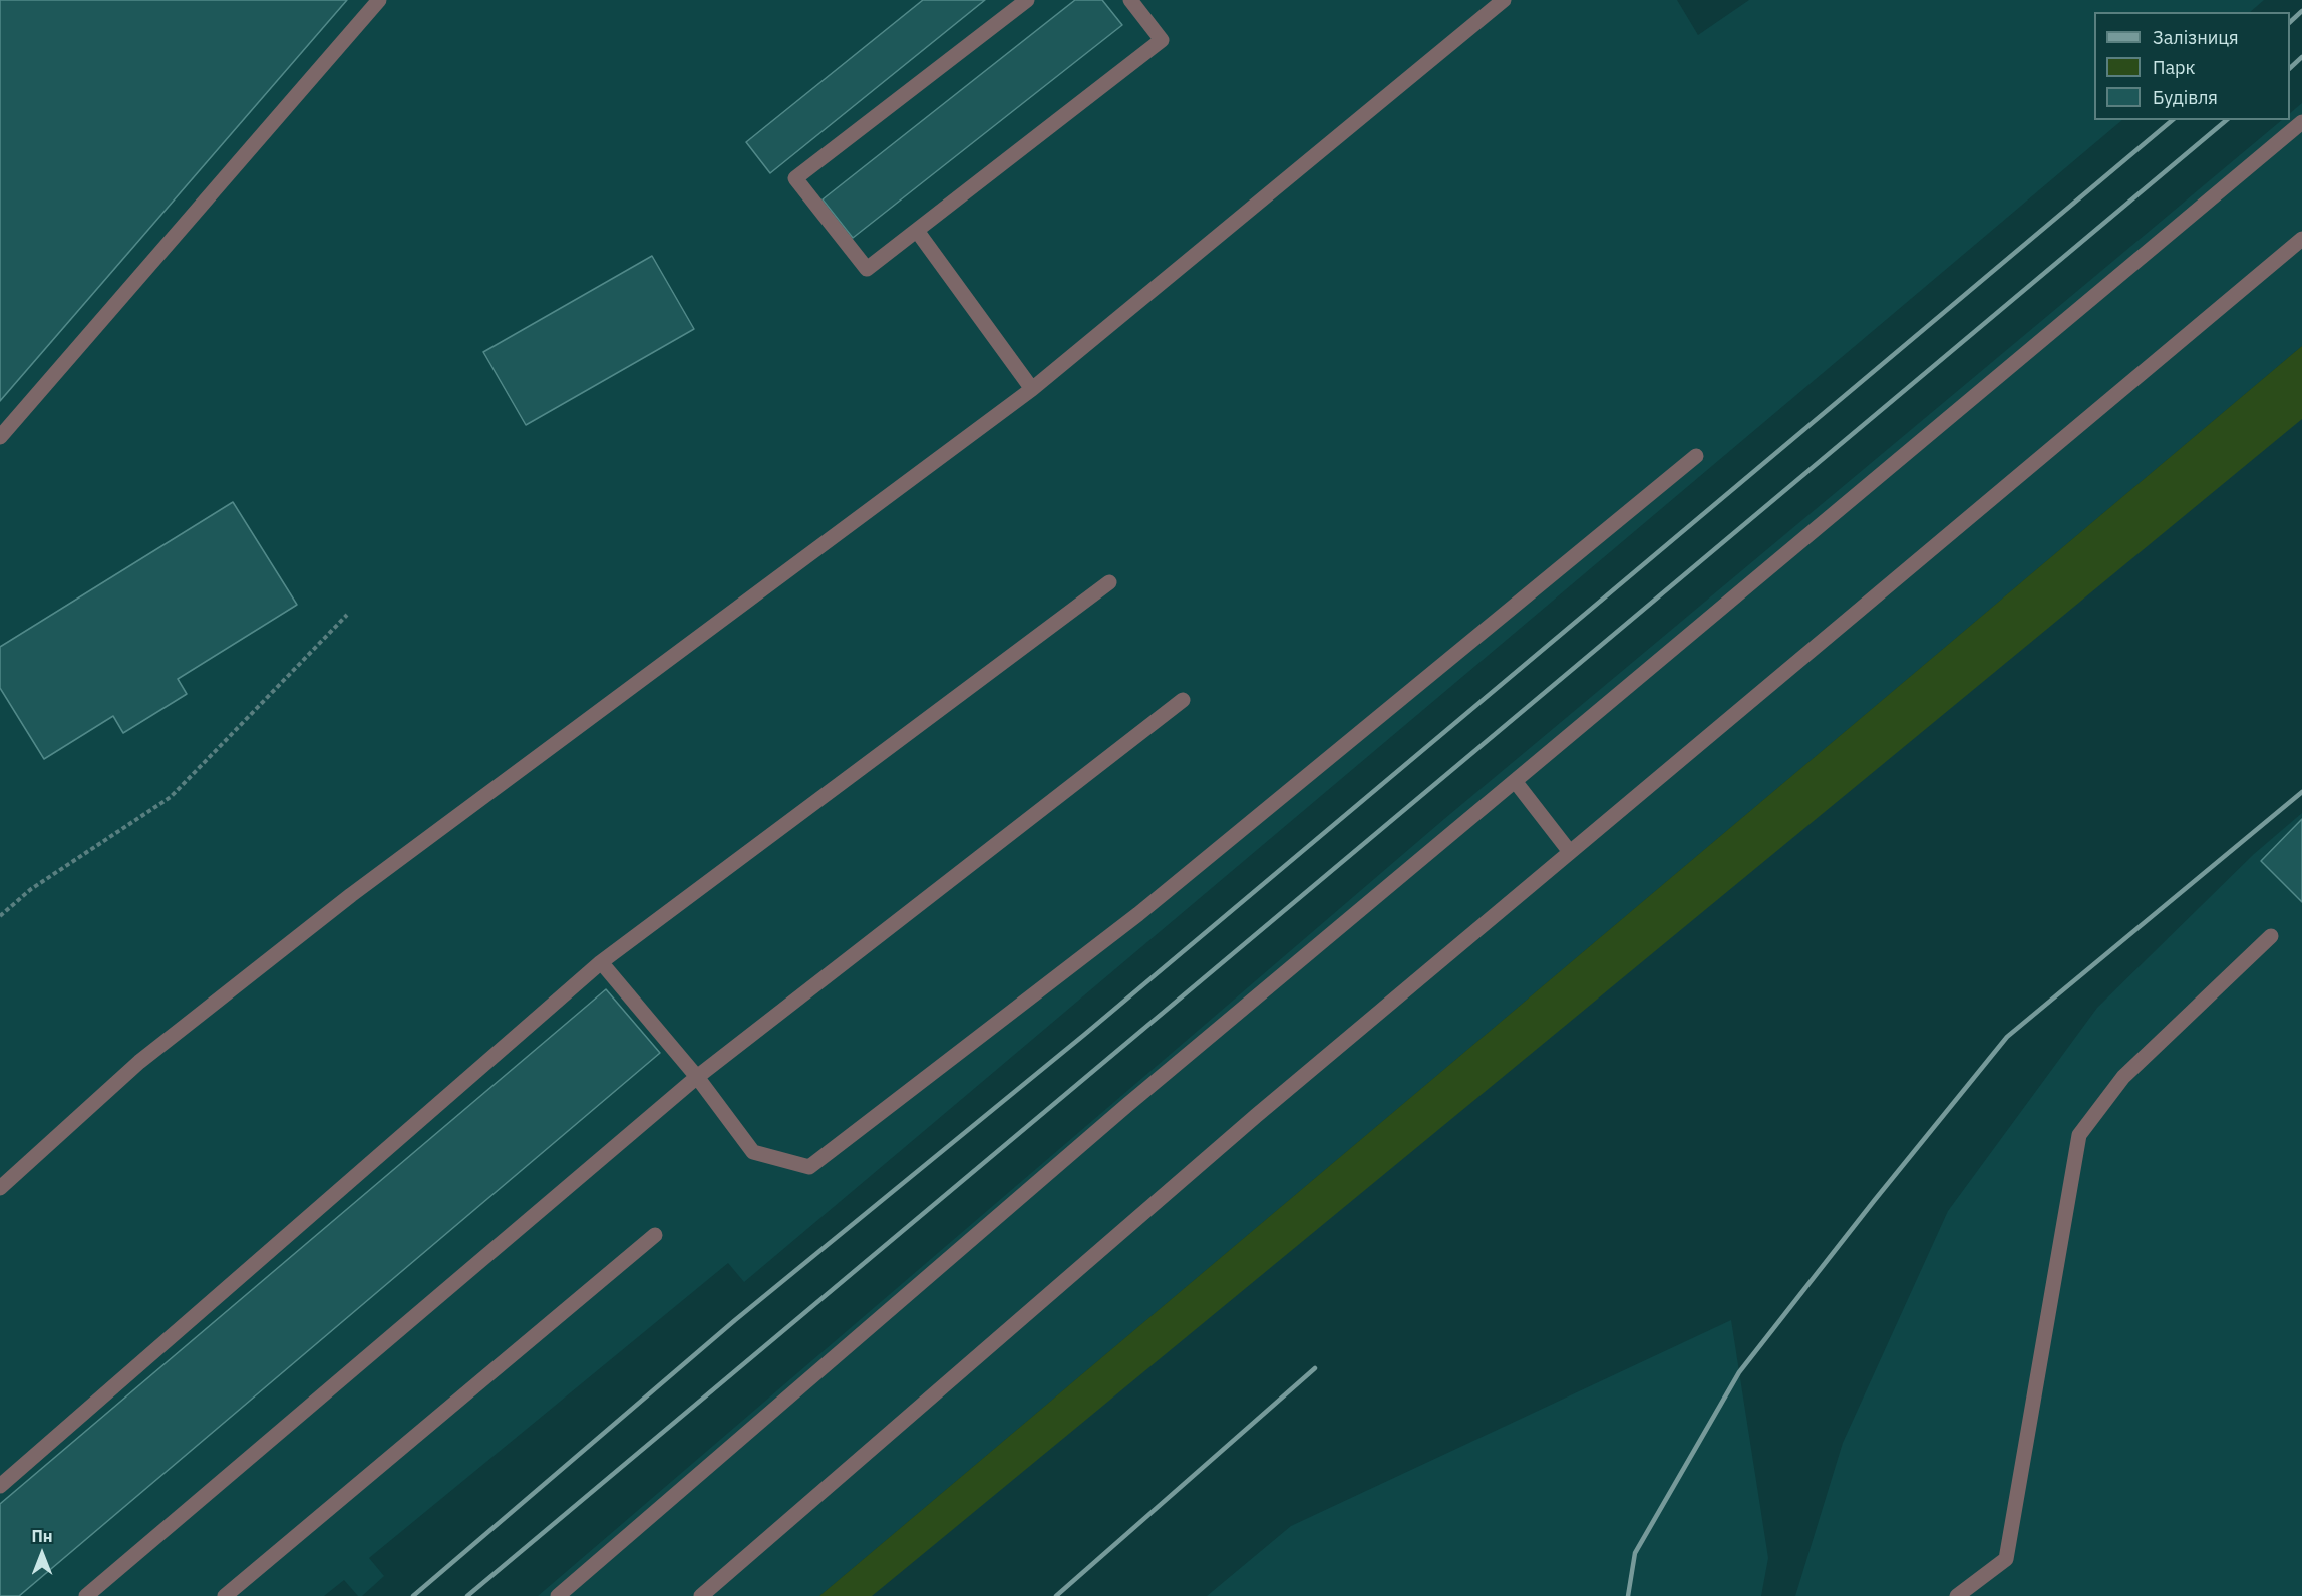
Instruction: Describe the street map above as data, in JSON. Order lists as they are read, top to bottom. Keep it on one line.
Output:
{"legend":["Залізниця","Парк","Будівля"],"north":"top"}
